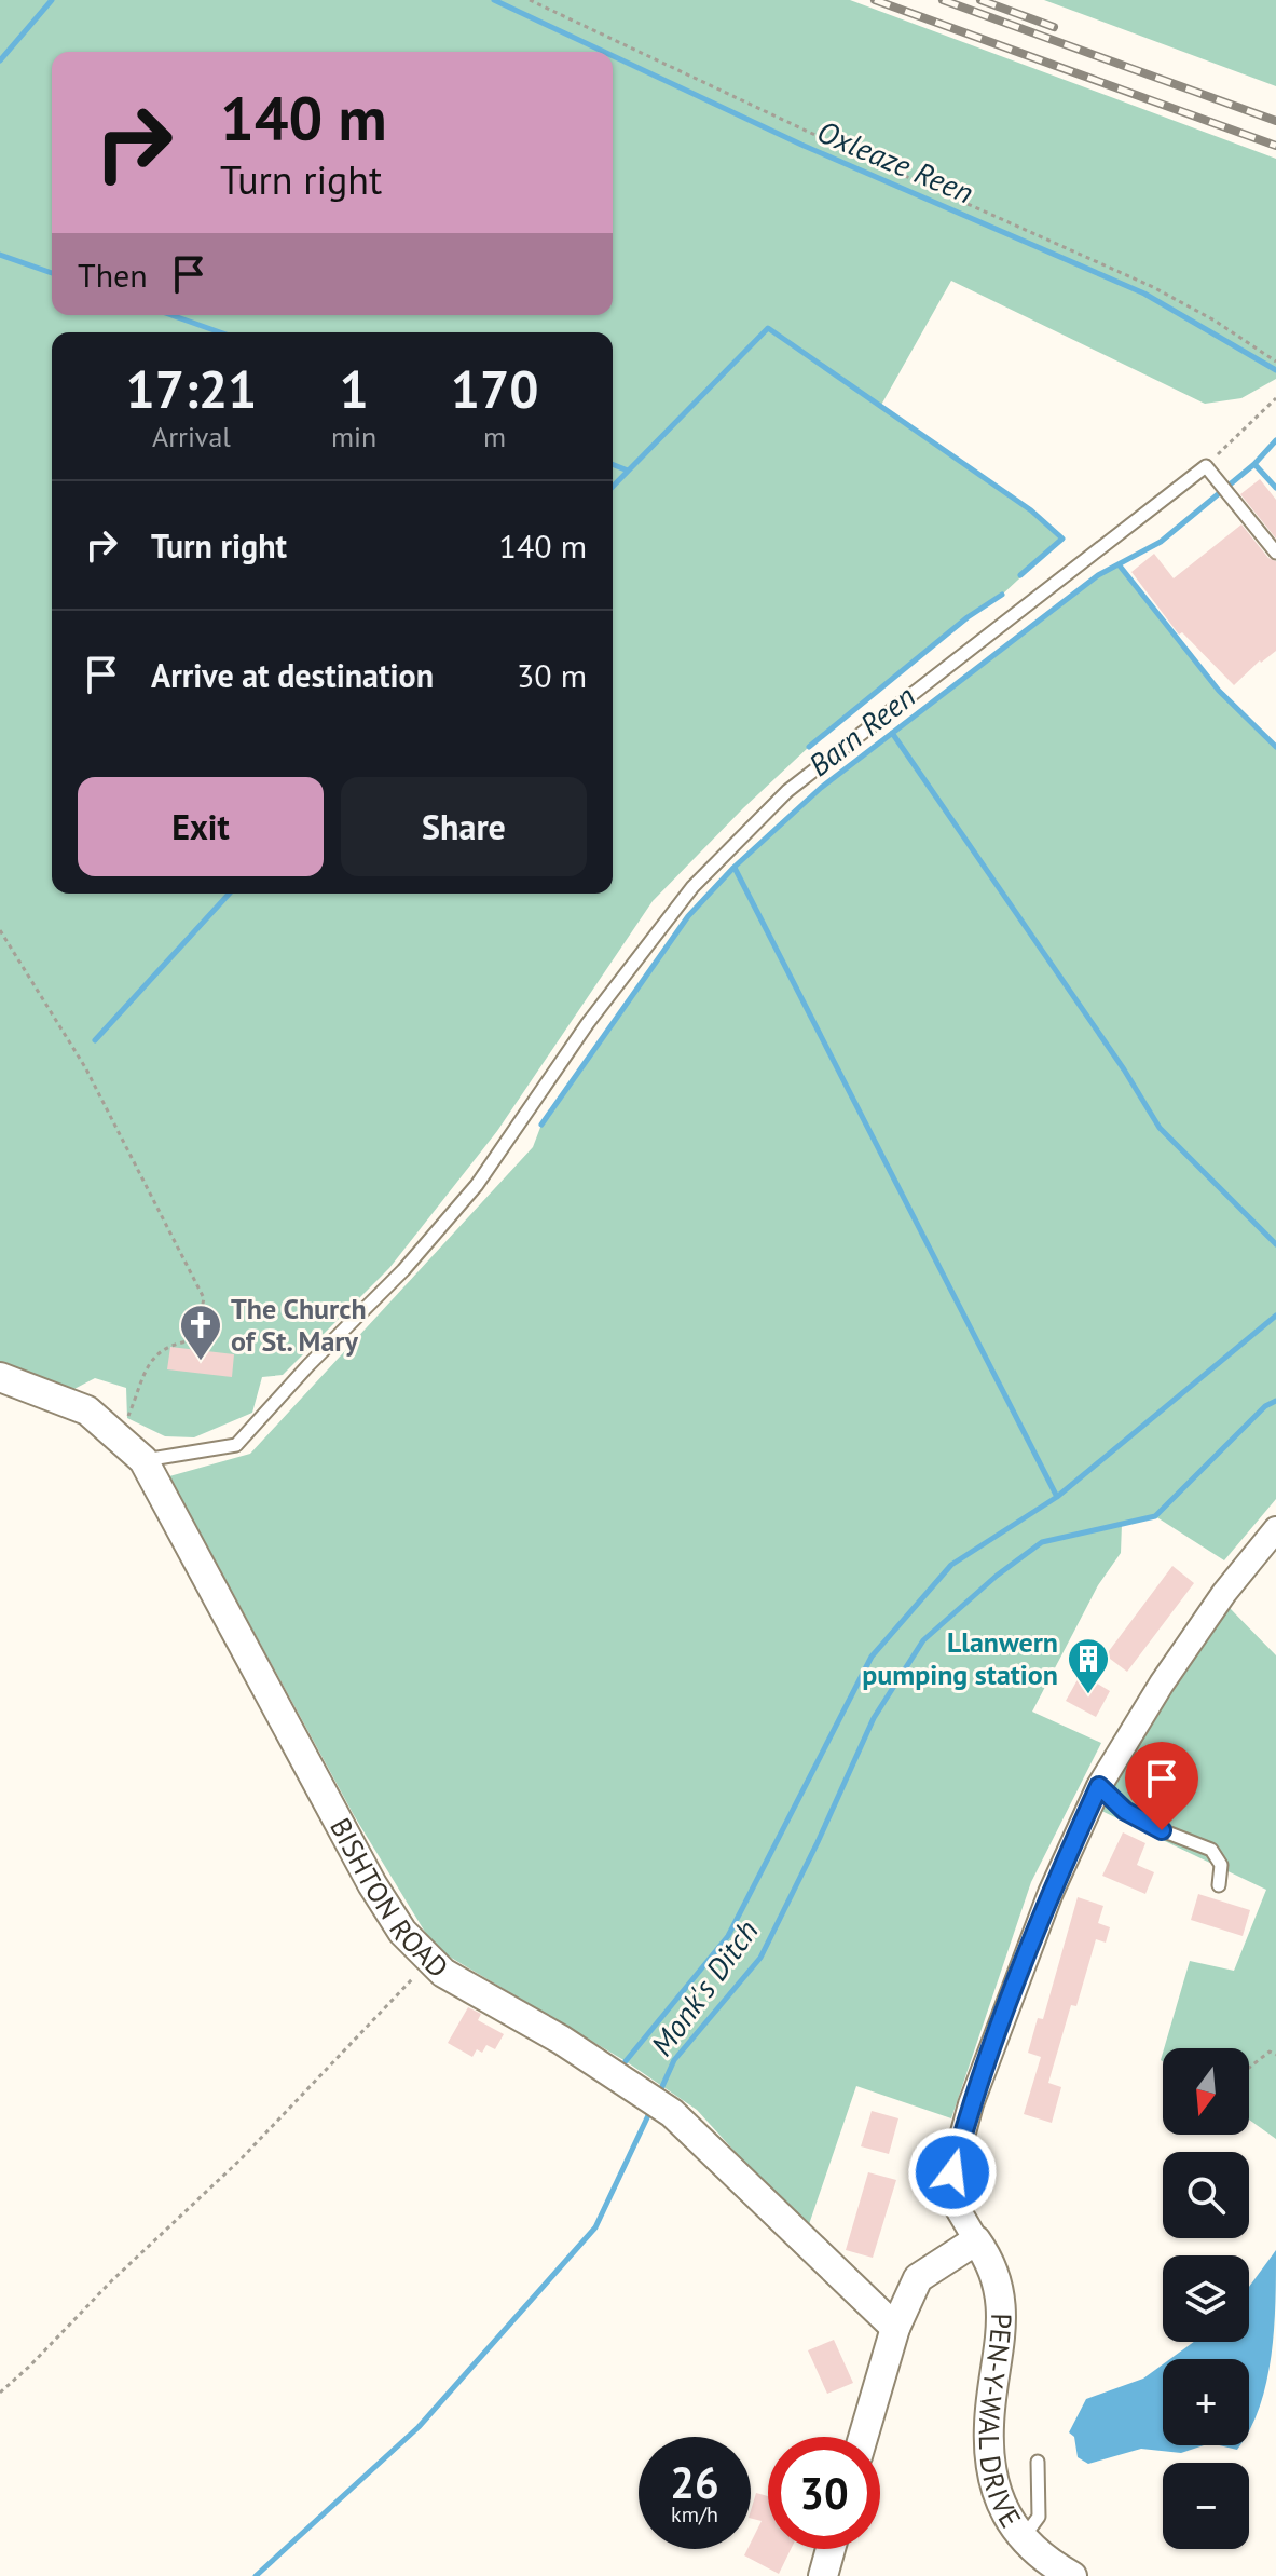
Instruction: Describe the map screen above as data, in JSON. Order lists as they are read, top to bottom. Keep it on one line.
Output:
{"streets":{"street":["BISHTON ROAD","PEN-Y-WAL DRIVE"]},"water":["Oxleaze Reen","Barn Reen","Monk's Ditch"],"places":{"church":["The Church of St. Mary"],"building":["Llanwern pumping station"]},"north":"bottom","page":{"turn":["140 m","Turn right"],"then":"Then","eta":["17:21","Arrival","1","min","170","m"],"list":[{"name":"Turn right","value":"140 m"},{"name":"Arrive at destination","value":"30 m"}],"buttons":["Exit","Share"],"map_buttons":["+","−"],"speed":"26 km/h","limit":"30"}}
